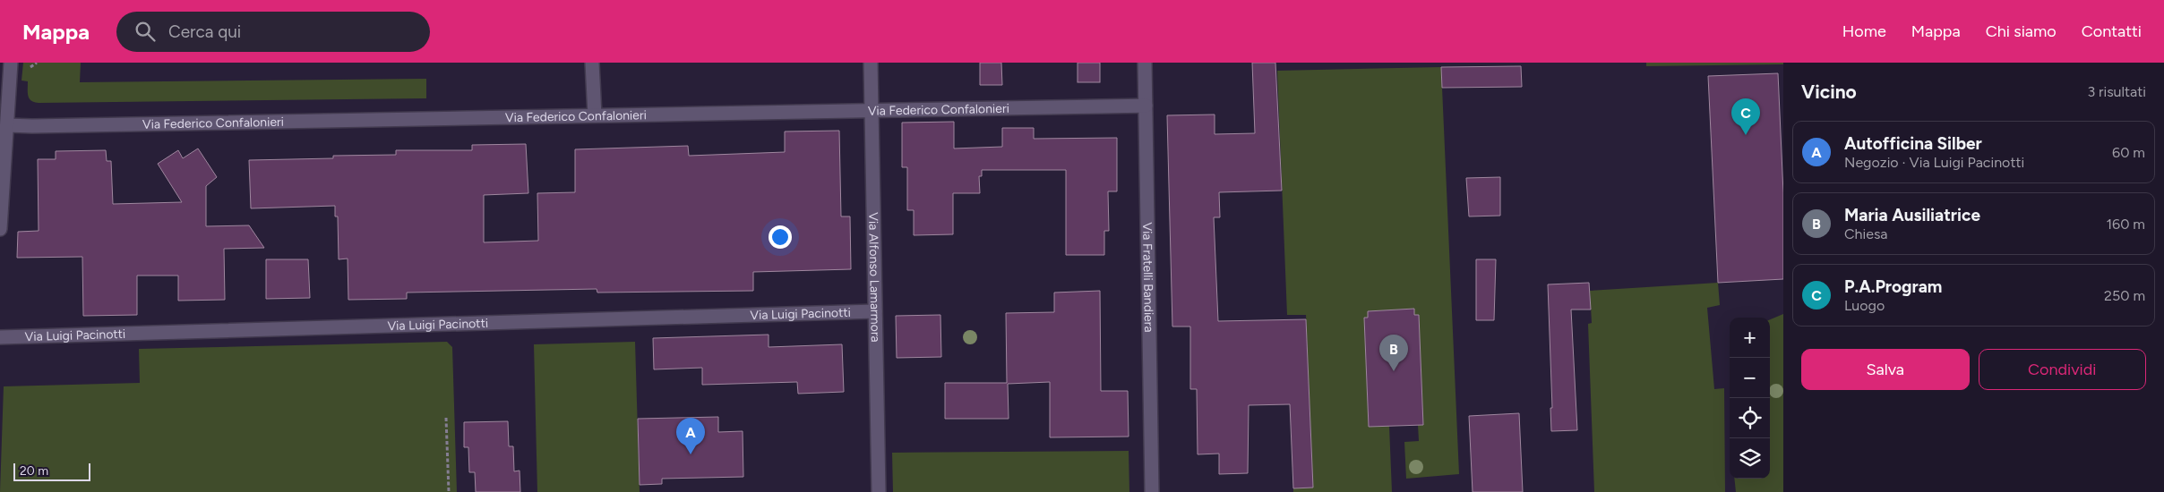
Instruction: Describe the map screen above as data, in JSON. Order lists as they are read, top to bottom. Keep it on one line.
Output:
{"streets":{"street":["Via Federico Confalonieri","Via Alfonso Lamarmora","Via Fratelli Bandiera","Via Luigi Pacinotti"]},"crossings":[["Via Federico Confalonieri","Via Alfonso Lamarmora"],["Via Federico Confalonieri","Via Fratelli Bandiera"],["Via Alfonso Lamarmora","Via Luigi Pacinotti"]],"scale_bar":"20 m","page":{"header":"Mappa","search":"Cerca qui","nav":["Home","Mappa","Chi siamo","Contatti"],"heading":["Vicino","3 risultati"],"pins":["C","B","A"],"list":[{"mark":"A","name":"Autofficina Silber","note":"Negozio · Via Luigi Pacinotti","value":"60 m"},{"mark":"B","name":"Maria Ausiliatrice","note":"Chiesa","value":"160 m"},{"mark":"C","name":"P.A.Program","note":"Luogo","value":"250 m"}],"map_buttons":["+","−"],"buttons":["Salva","Condividi"],"scale":"20 m"}}
